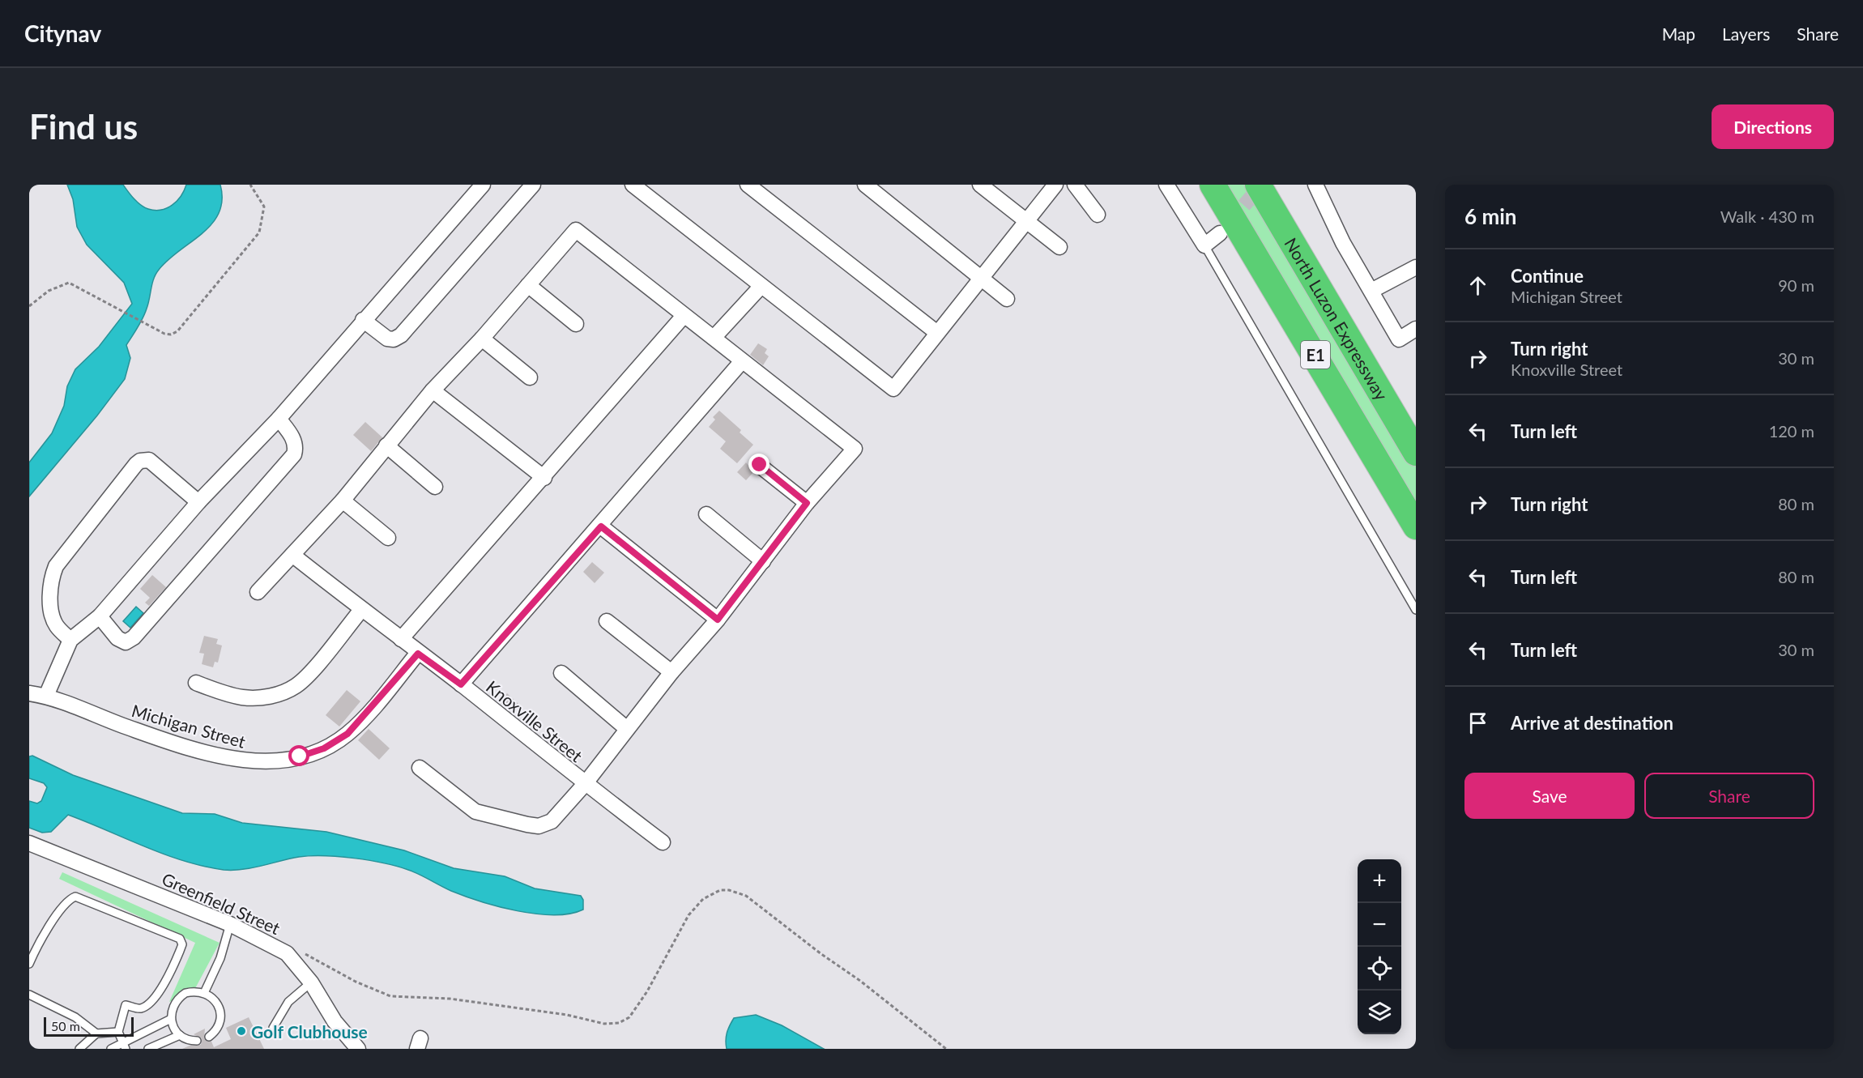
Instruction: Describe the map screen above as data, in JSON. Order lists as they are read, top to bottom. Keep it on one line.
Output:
{"streets":{"highway":["North Luzon Expressway","E1"],"street":["Knoxville Street","Michigan Street","Greenfield Street"]},"crossings":[["Knoxville Street","Michigan Street"]],"places":["Golf Clubhouse"],"scale_bar":"50 m","page":{"header":"Citynav","nav":["Map","Layers","Share"],"buttons":["Directions",["Save","Share"]],"title":"Find us","heading":["6 min","Walk · 430 m"],"list":[["Continue","Michigan Street","90 m"],["Turn right","Knoxville Street","30 m"],["Turn left","120 m"],["Turn right","80 m"],["Turn left","80 m"],["Turn left","30 m"],"Arrive at destination"],"map_buttons":["+","−"],"scale":"50 m"}}
